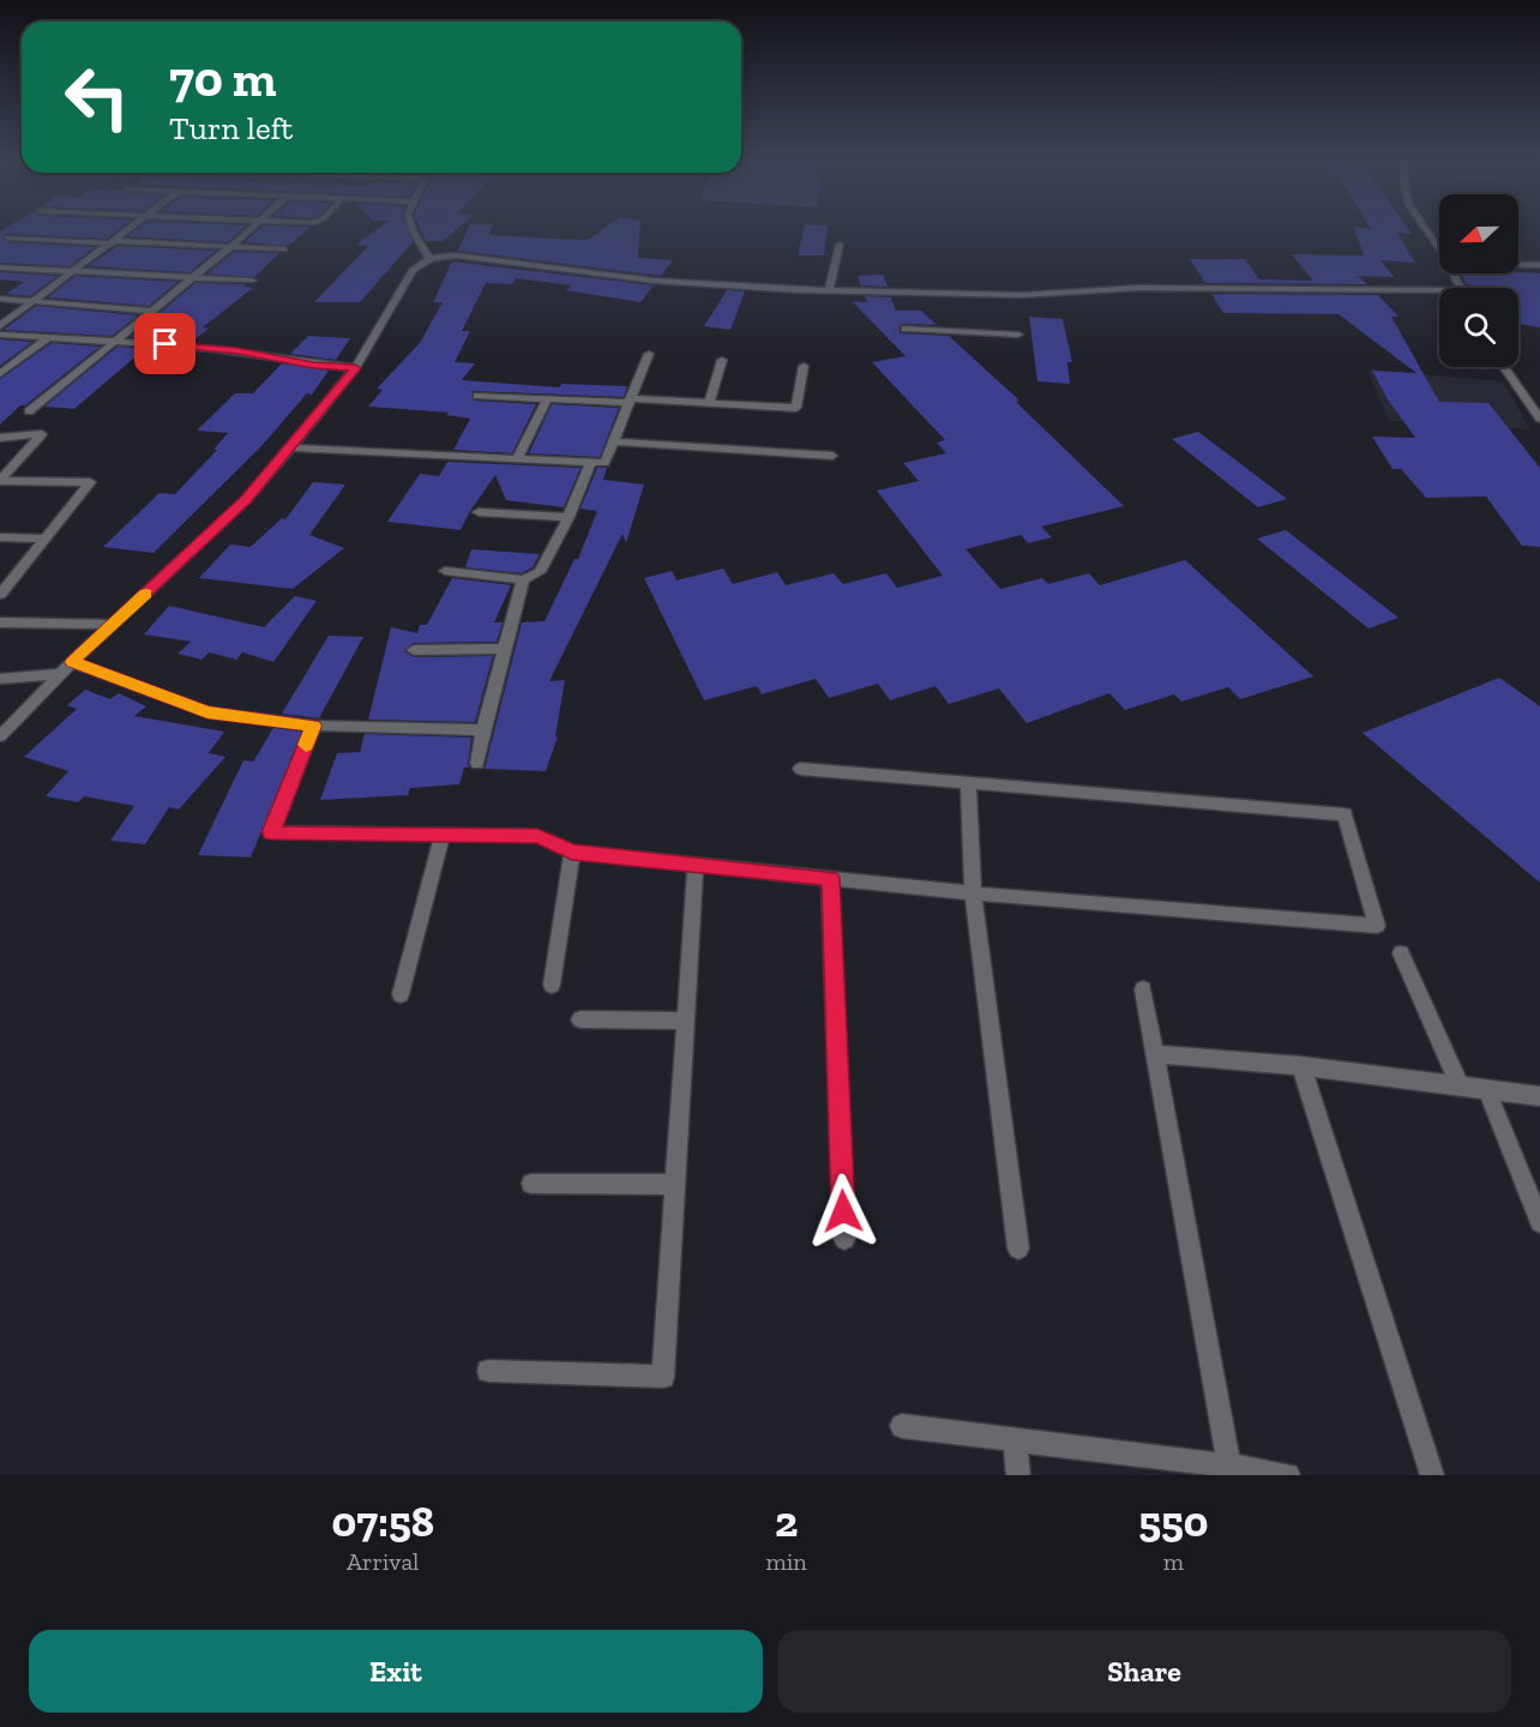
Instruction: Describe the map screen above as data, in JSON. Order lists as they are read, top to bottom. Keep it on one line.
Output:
{"north":"left","page":{"turn":["70 m","Turn left"],"eta":["07:58","Arrival","2","min","550","m"],"buttons":["Exit","Share"]}}
